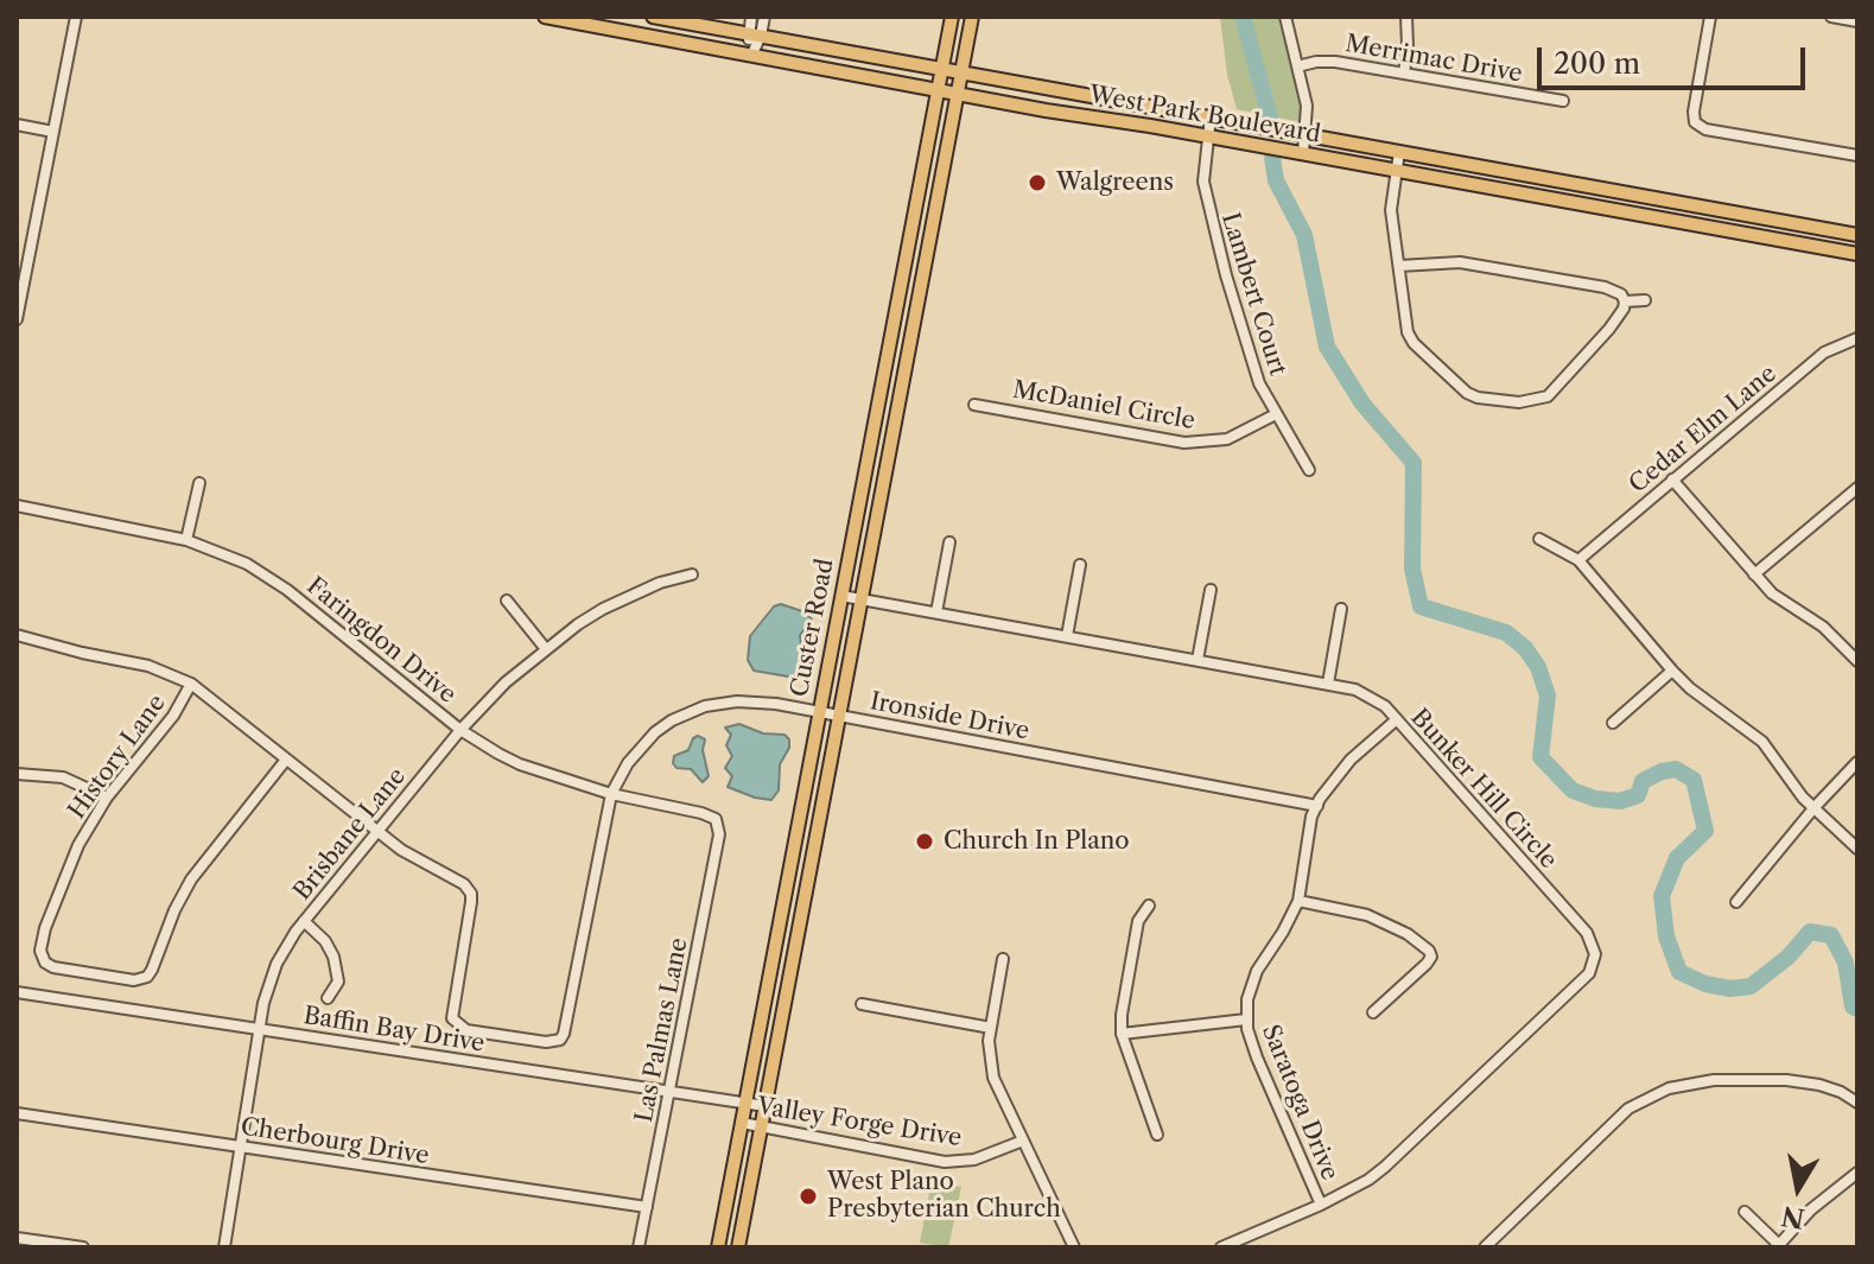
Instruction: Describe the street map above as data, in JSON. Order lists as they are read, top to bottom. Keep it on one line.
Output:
{"streets":{"main road":["West Park Boulevard","Custer Road"],"street":["Merrimac Drive","Lambert Court","McDaniel Circle","Cedar Elm Lane","Faringdon Drive","Ironside Drive","History Lane","Bunker Hill Circle","Brisbane Lane","Baffin Bay Drive","Las Palmas Lane","Saratoga Drive","Valley Forge Drive","Cherbourg Drive"]},"crossings":[["West Park Boulevard","Lambert Court"],["West Park Boulevard","Custer Road"],["Lambert Court","McDaniel Circle"],["Custer Road","Ironside Drive"],["Custer Road","Bunker Hill Circle"],["Custer Road","Baffin Bay Drive"],["Custer Road","Valley Forge Drive"],["Faringdon Drive","Ironside Drive"],["Faringdon Drive","Brisbane Lane"],["Faringdon Drive","Las Palmas Lane"],["Ironside Drive","Saratoga Drive"],["Bunker Hill Circle","Saratoga Drive"],["Brisbane Lane","Baffin Bay Drive"],["Brisbane Lane","Cherbourg Drive"],["Baffin Bay Drive","Las Palmas Lane"],["Las Palmas Lane","Cherbourg Drive"]],"places":["Walgreens","Church In Plano","West Plano Presbyterian Church"],"scale_bar":"200 m","north":"bottom"}
